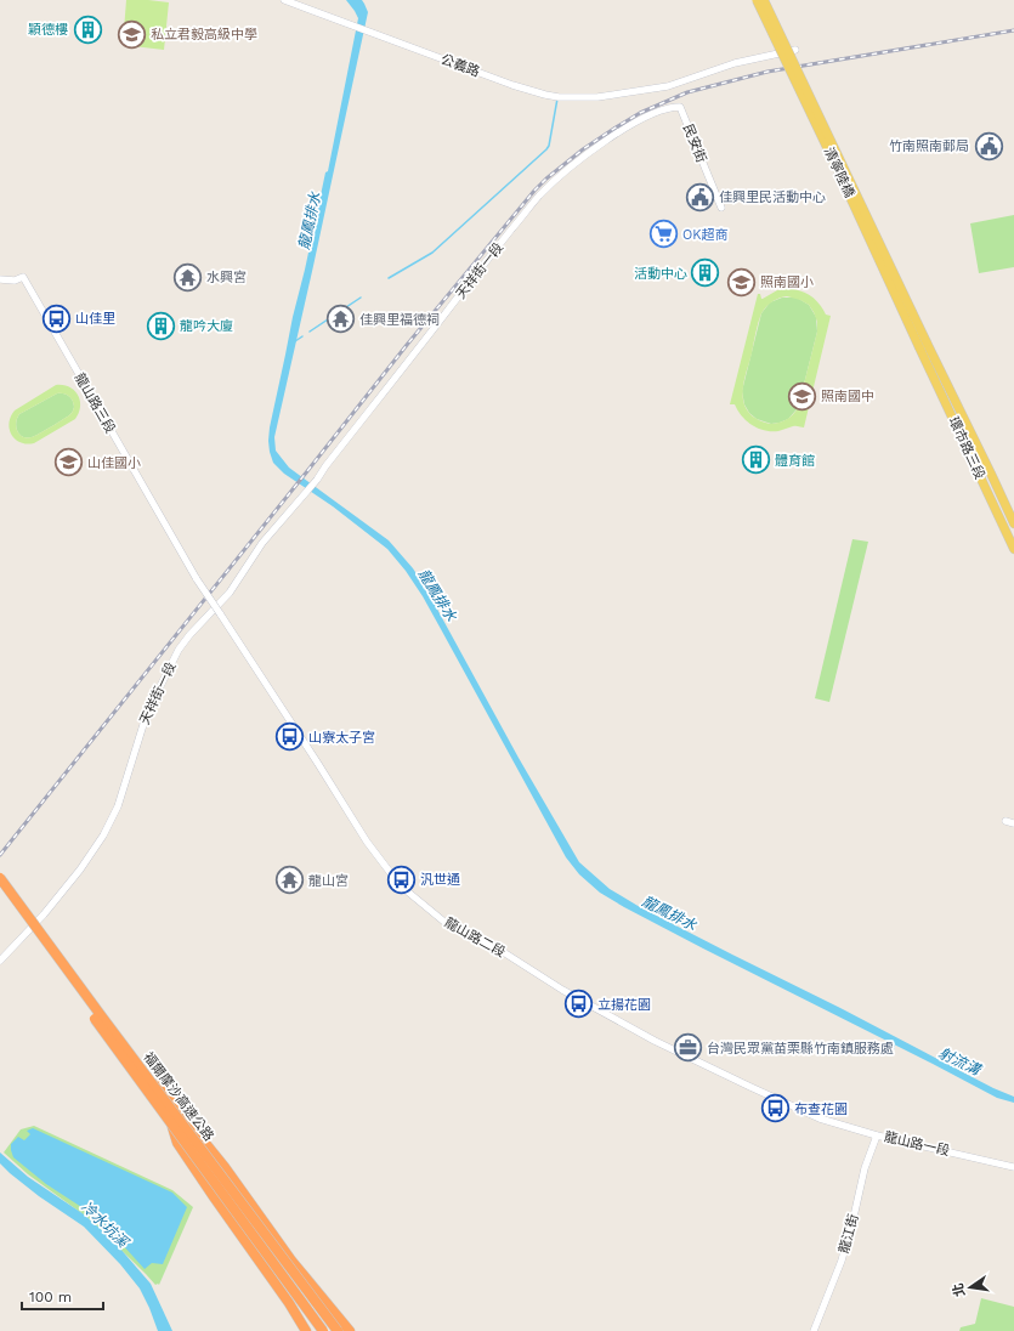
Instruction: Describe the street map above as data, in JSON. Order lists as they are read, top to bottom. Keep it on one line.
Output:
{"streets":{"highway":["福爾摩沙高速公路"],"main road":["清寧陸橋","環市路三段"],"street":["公義路","民安街","天祥街一段","龍山路三段","龍山路二段","龍山路一段","龍江街"]},"crossings":[["民安街","天祥街一段"],["清寧陸橋","環市路三段"],["龍山路三段","龍山路二段"],["龍山路二段","龍山路一段"],["龍山路一段","龍江街"]],"water":["龍鳳排水","射流溝","冷水坑溪"],"places":{"building":["穎德樓","活動中心","龍吟大廈","體育館"],"school or university":["私立君毅高級中學","照南國小","照南國中","山佳國小"],"public building":["竹南照南郵局","佳興里民活動中心"],"supermarket":["OK超商"],"temple":["水興宮","佳興里福德祠","龍山宮"],"bus stop":["山佳里","山寮太子宮","汎世通","立揚花園","布查花園"],"office":["台灣民眾黨苗栗縣竹南鎮服務處"]},"scale_bar":"100 m","north":"left"}
